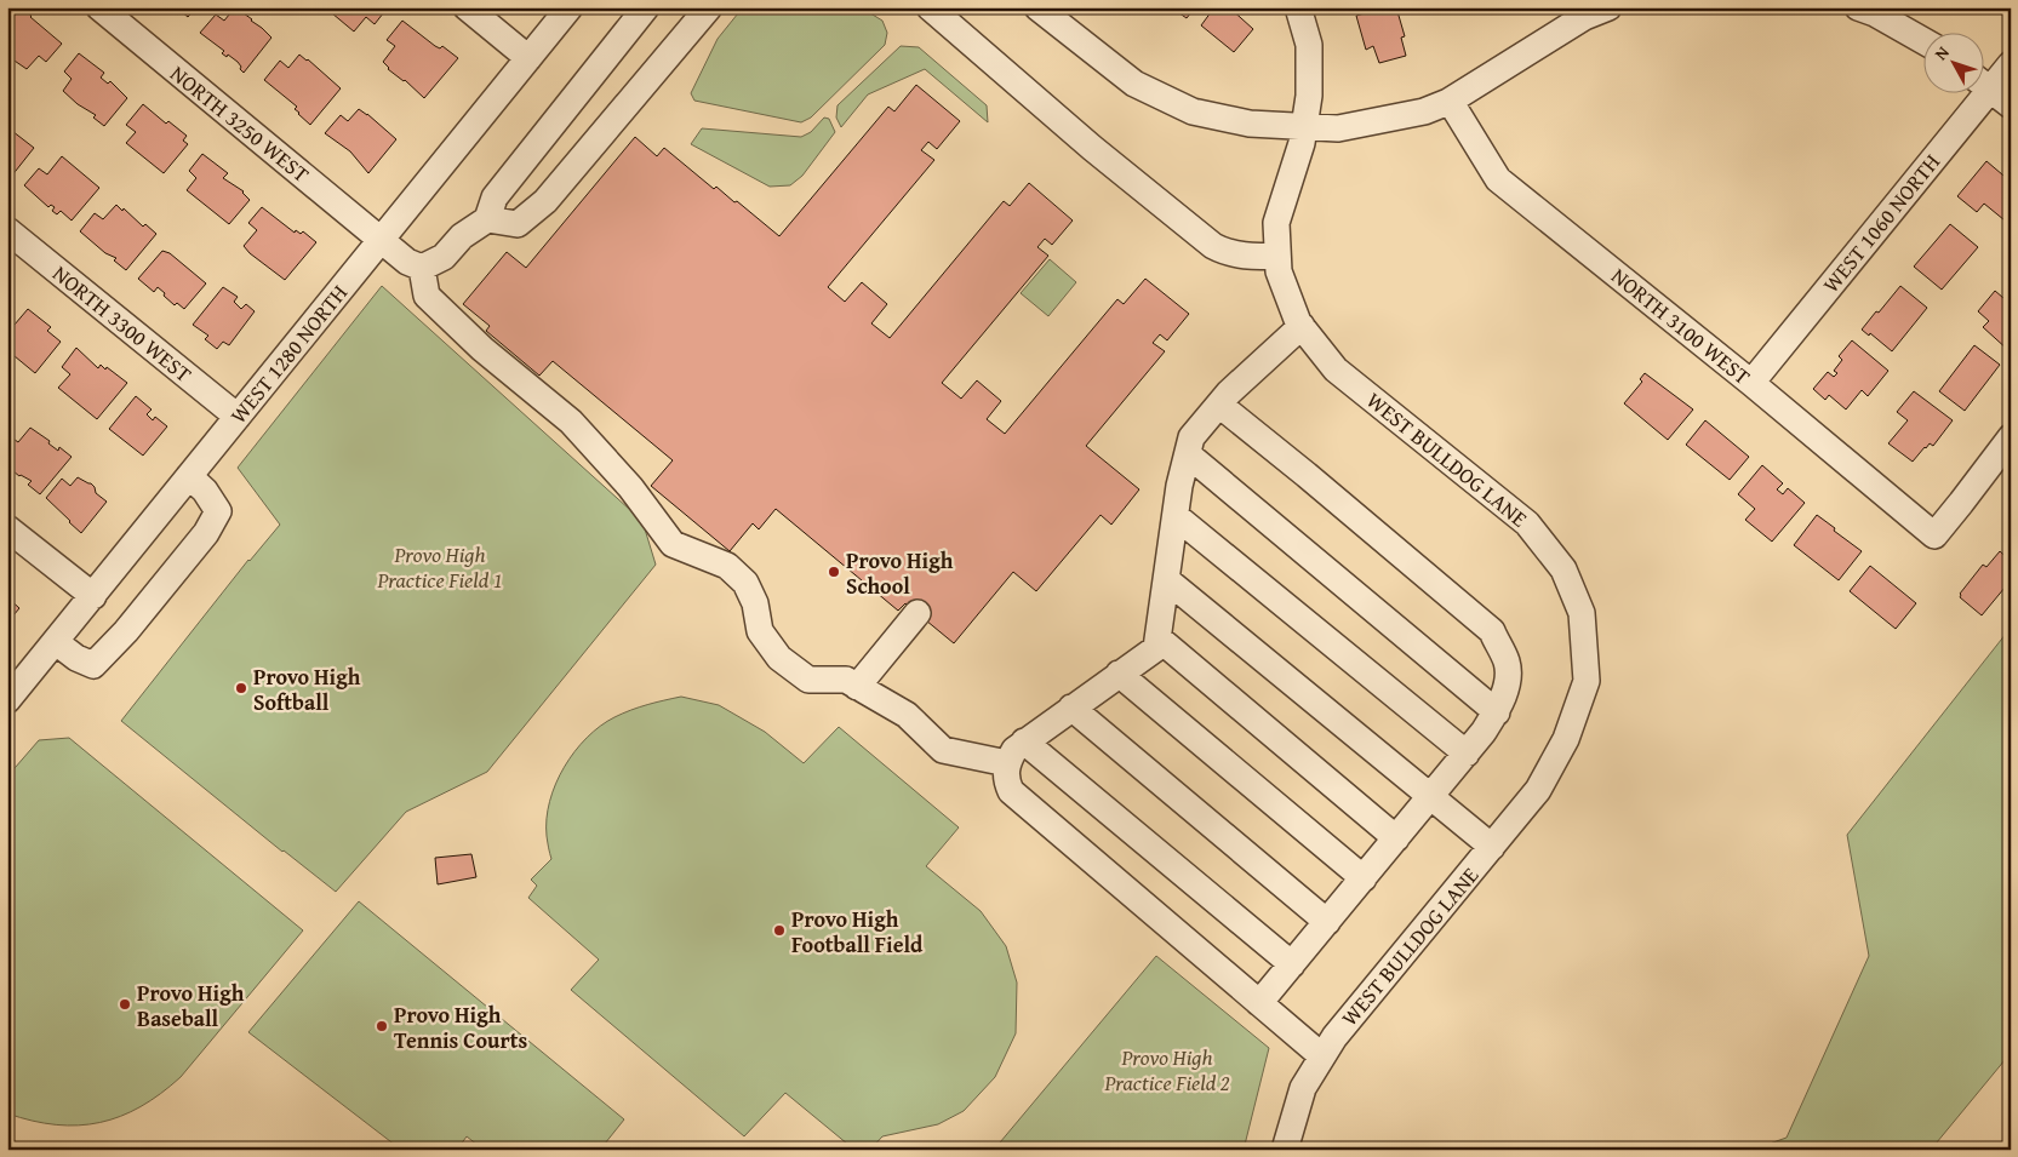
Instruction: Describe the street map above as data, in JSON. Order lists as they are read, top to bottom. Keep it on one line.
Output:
{"streets":{"street":["NORTH 3250 WEST","WEST 1060 NORTH","NORTH 3300 WEST","NORTH 3100 WEST","WEST 1280 NORTH","WEST BULLDOG LANE"]},"crossings":[["NORTH 3250 WEST","WEST 1280 NORTH"],["WEST 1060 NORTH","NORTH 3100 WEST"],["NORTH 3300 WEST","WEST 1280 NORTH"]],"parks":["Provo High Practice Field 1","Provo High Practice Field 2"],"places":["Provo High School","Provo High Softball","Provo High Football Field","Provo High Baseball","Provo High Tennis Courts"],"north":"top left"}
